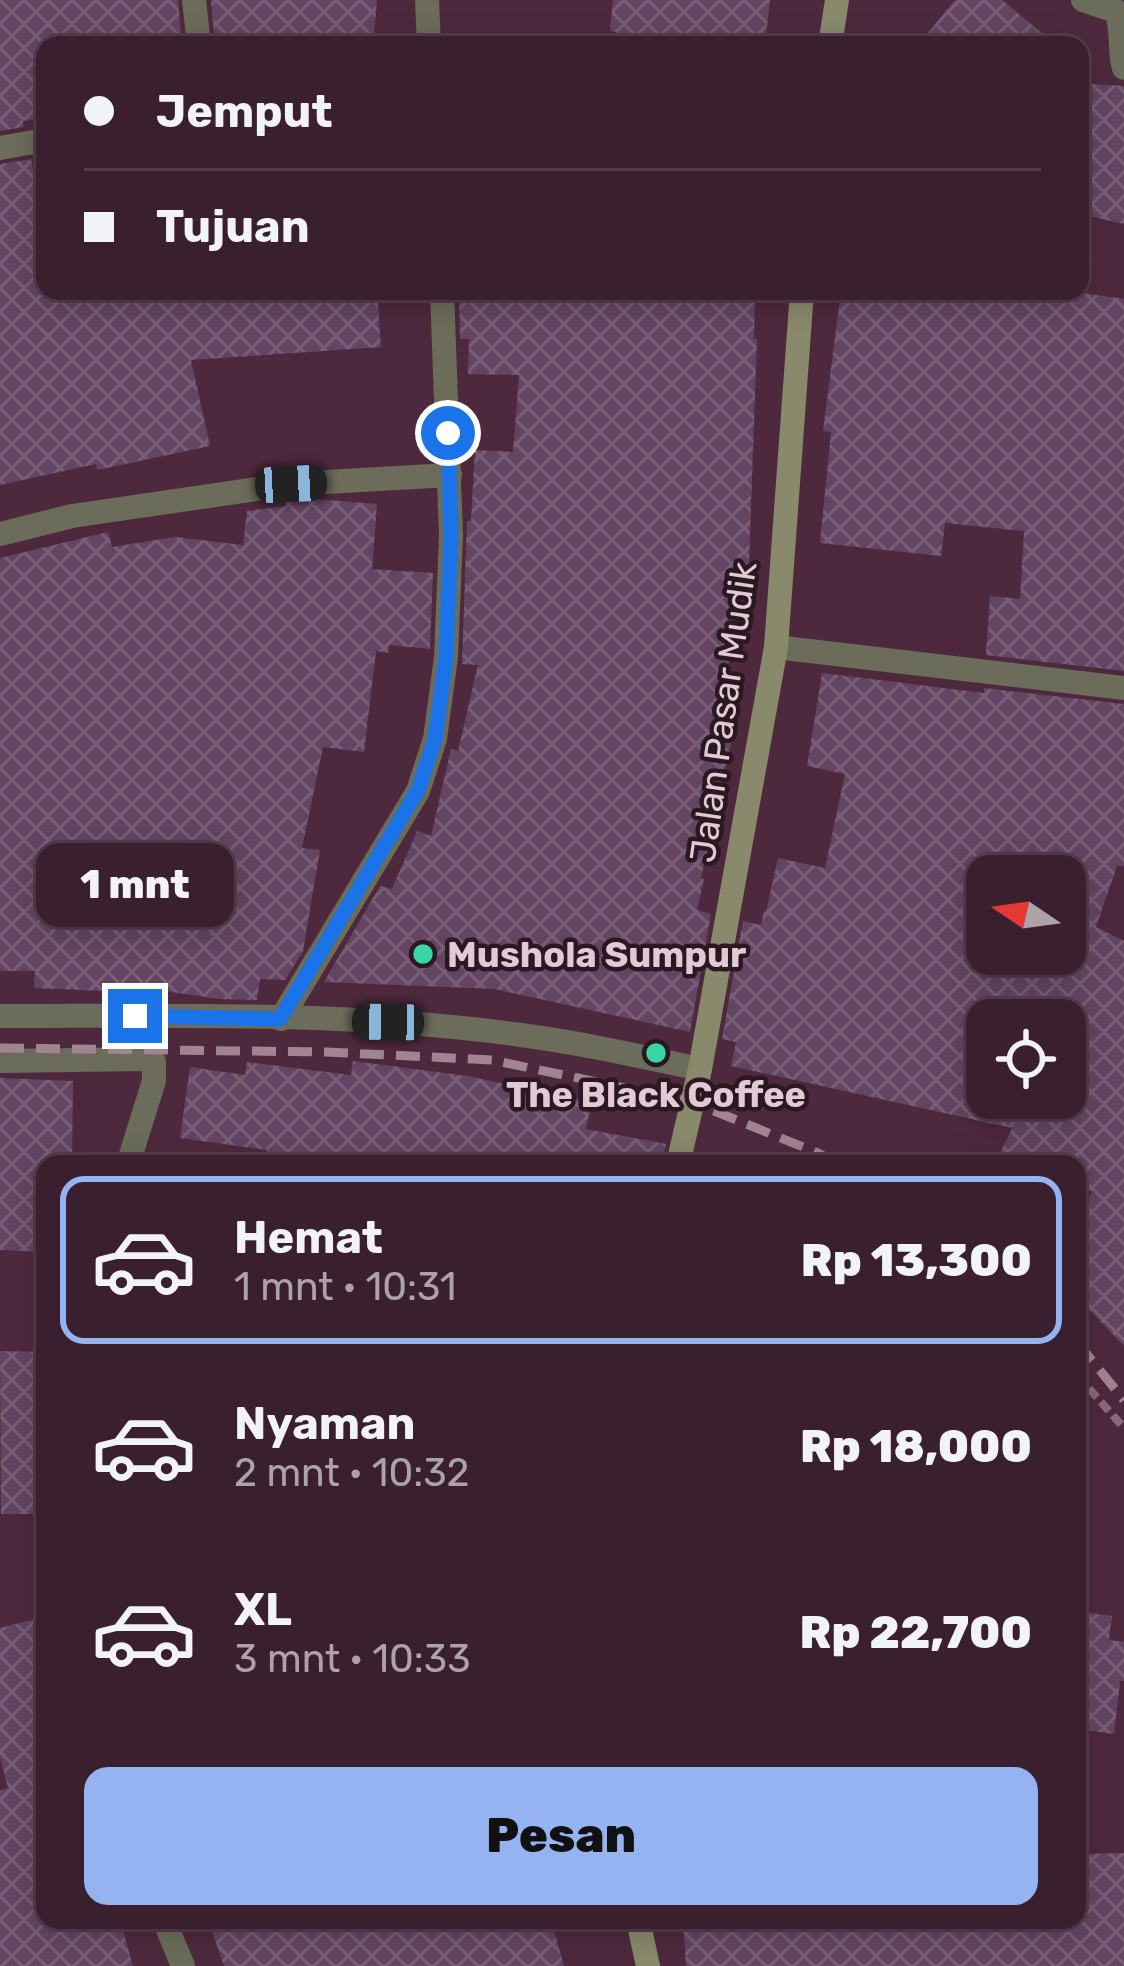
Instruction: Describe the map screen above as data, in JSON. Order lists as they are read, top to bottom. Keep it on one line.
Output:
{"streets":{"main road":["Jalan Pasar Mudik"]},"places":["Mushola Sumpur","The Black Coffee"],"north":"left","page":{"banner":["Jemput","Tujuan"],"bubble":"1 mnt","list":[{"name":"Hemat","note":"1 mnt · 10:31","value":"Rp 13,300"},{"name":"Nyaman","note":"2 mnt · 10:32","value":"Rp 18,000"},{"name":"XL","note":"3 mnt · 10:33","value":"Rp 22,700"}],"buttons":"Pesan"}}
